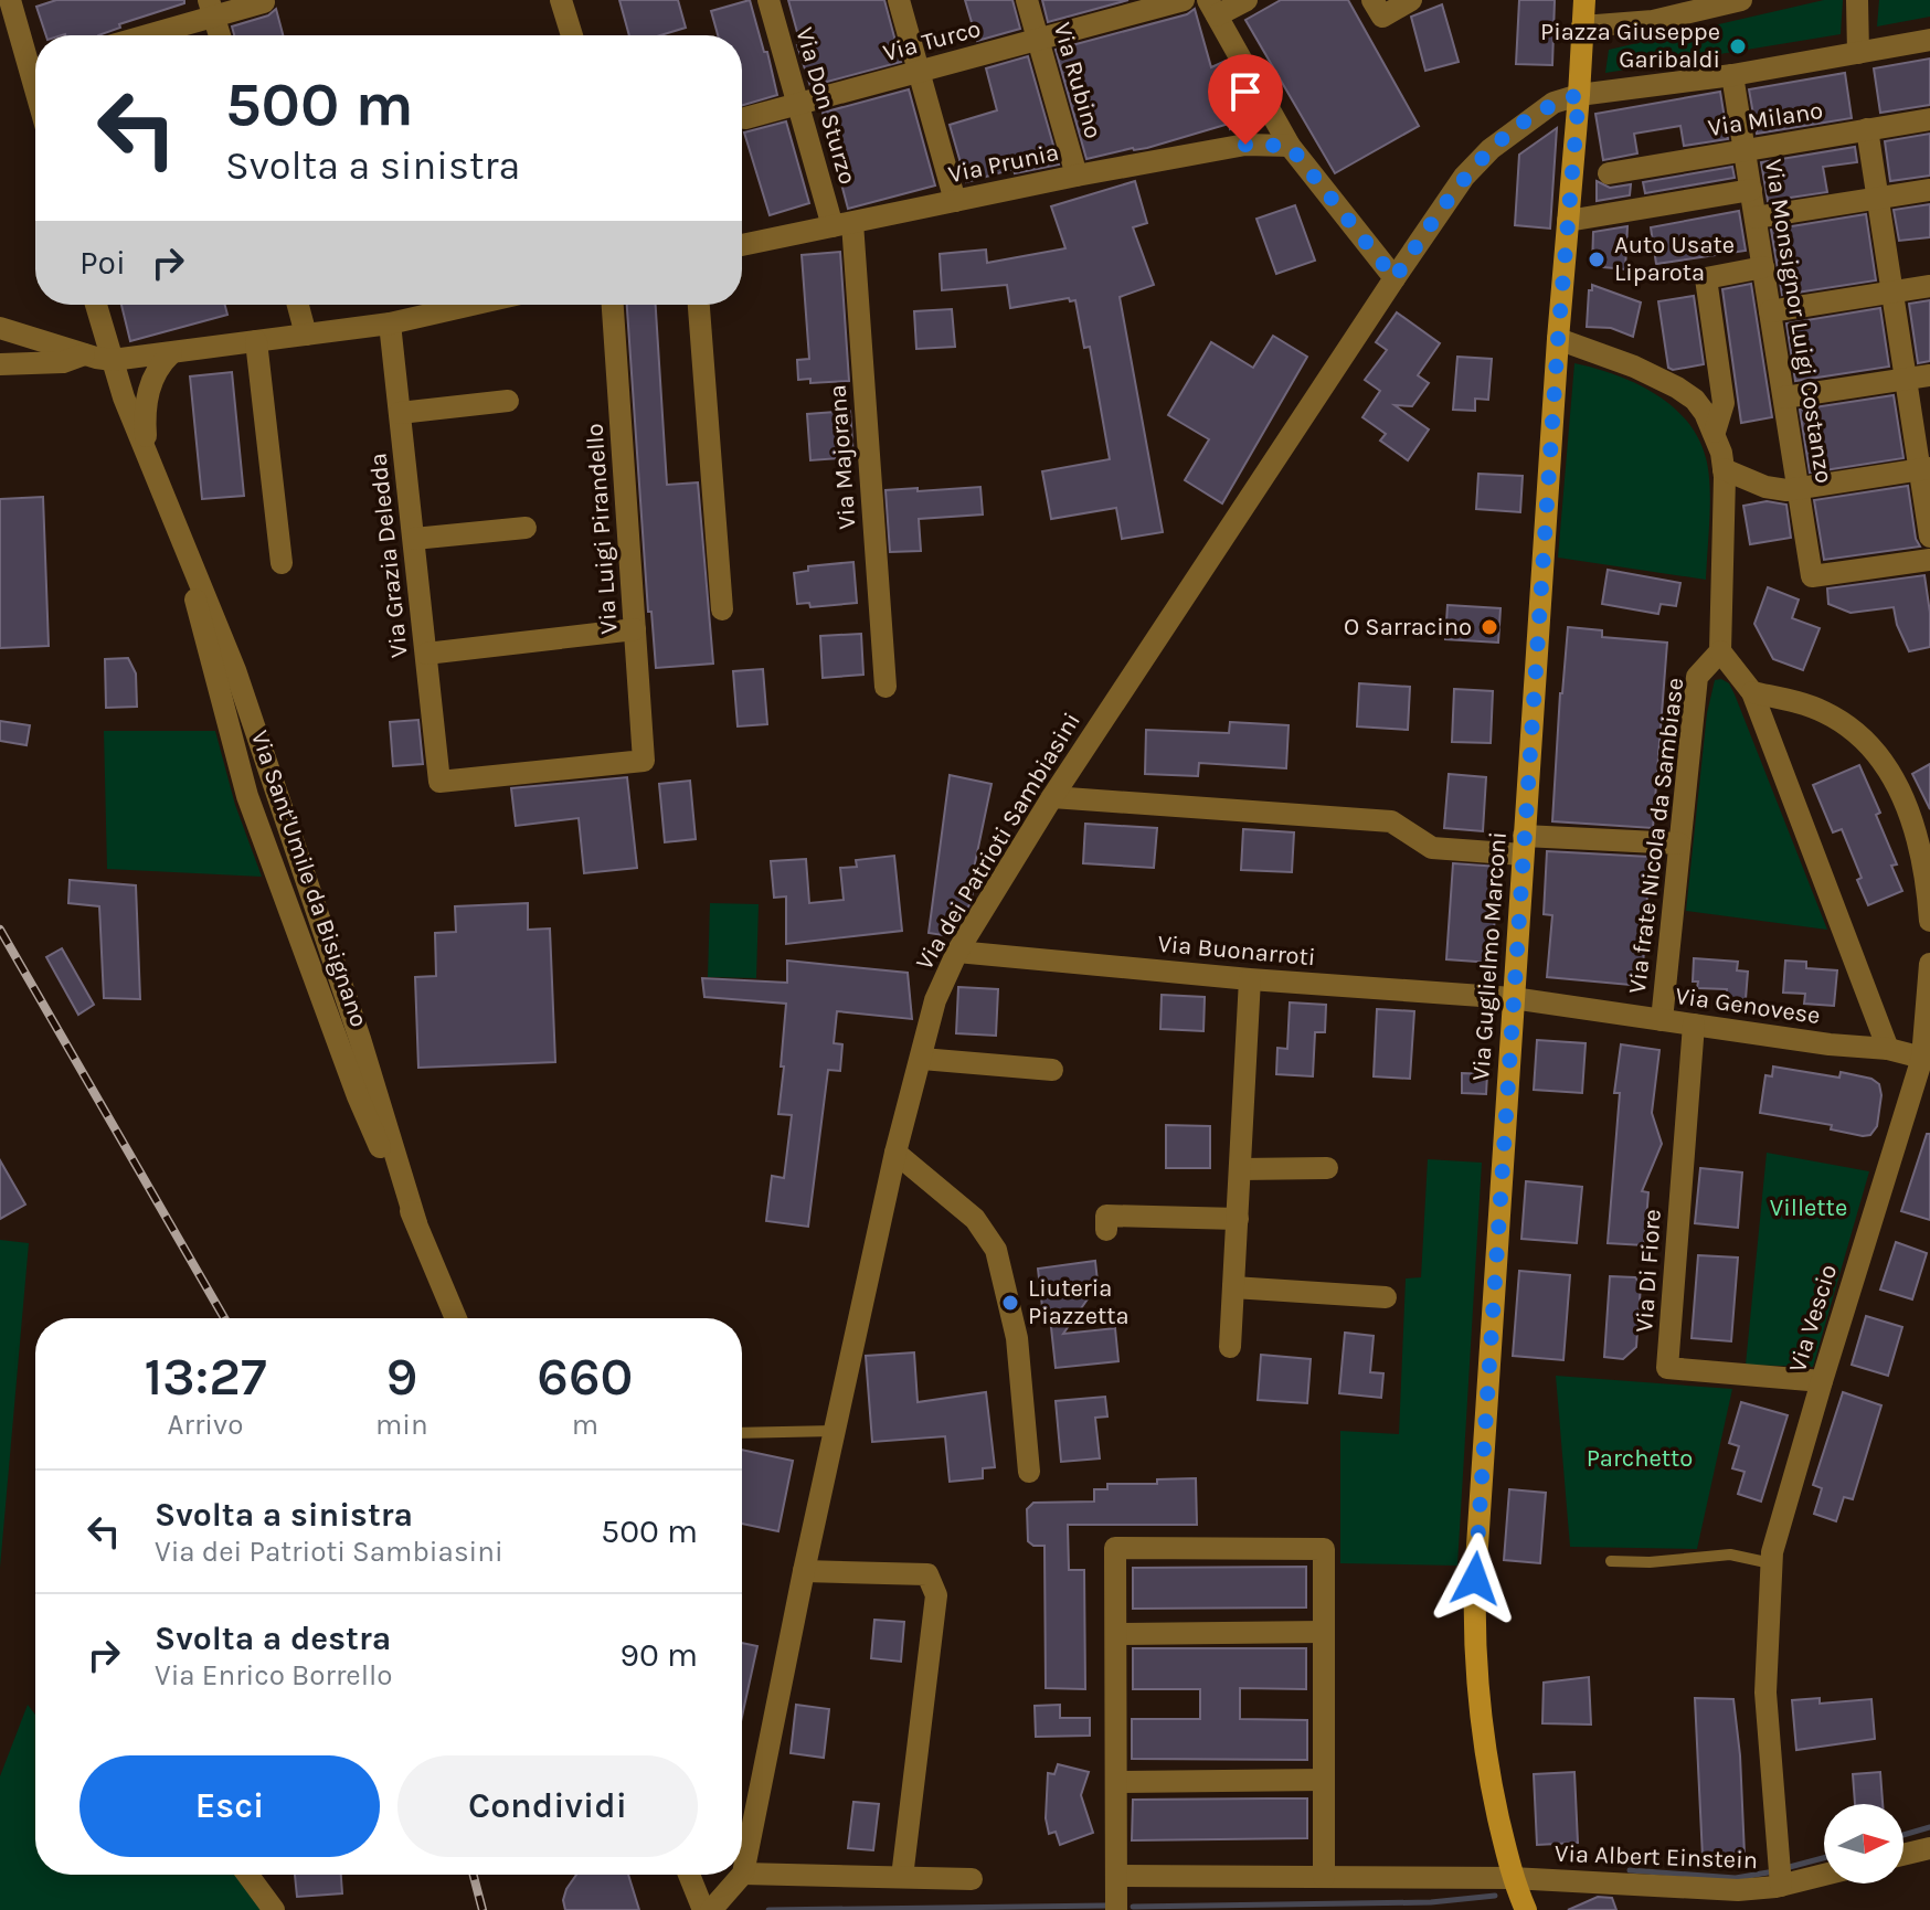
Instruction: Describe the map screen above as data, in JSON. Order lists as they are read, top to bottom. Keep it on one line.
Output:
{"streets":{"main road":["Via Guglielmo Marconi"],"street":["Via Turco","Via Rubino","Via Don Sturzo","Via Milano","Via Prunia","Via Monsignor Luigi Costanzo","Via Majorana","Via Luigi Pirandello","Via Grazia Deledda","Via frate Nicola da Sambiase","Via dei Patrioti Sambiasini","Via Sant'Umile da Bisignano","Via Buonarroti","Via Genovese","Via Di Fiore","Via Vescio","Via Albert Einstein"]},"crossings":[["Via Turco","Via Rubino"],["Via Turco","Via Don Sturzo"],["Via Rubino","Via Prunia"],["Via Don Sturzo","Via Prunia"],["Via Don Sturzo","Via Majorana"],["Via Milano","Via Monsignor Luigi Costanzo"],["Via Prunia","Via Majorana"],["Via Monsignor Luigi Costanzo","Via dei Patrioti Sambiasini"],["Via Luigi Pirandello","Via Grazia Deledda"],["Via frate Nicola da Sambiase","Via Genovese"],["Via dei Patrioti Sambiasini","Via Buonarroti"],["Via dei Patrioti Sambiasini","Via Guglielmo Marconi"],["Via Buonarroti","Via Guglielmo Marconi"],["Via Buonarroti","Via Genovese"],["Via Guglielmo Marconi","Via Genovese"],["Via Guglielmo Marconi","Via Albert Einstein"],["Via Genovese","Via Di Fiore"],["Via Genovese","Via Vescio"],["Via Di Fiore","Via Vescio"],["Via Vescio","Via Albert Einstein"]],"parks":["Villette","Parchetto"],"places":["Piazza Giuseppe Garibaldi","Auto Usate Liparota","O Sarracino","Liuteria Piazzetta"],"north":"right","page":{"turn":["500 m","Svolta a sinistra"],"then":"Poi","eta":["13:27","Arrivo","9","min","660","m"],"list":[{"name":"Svolta a sinistra","note":"Via dei Patrioti Sambiasini","value":"500 m"},{"name":"Svolta a destra","note":"Via Enrico Borrello","value":"90 m"}],"buttons":["Esci","Condividi"]}}
